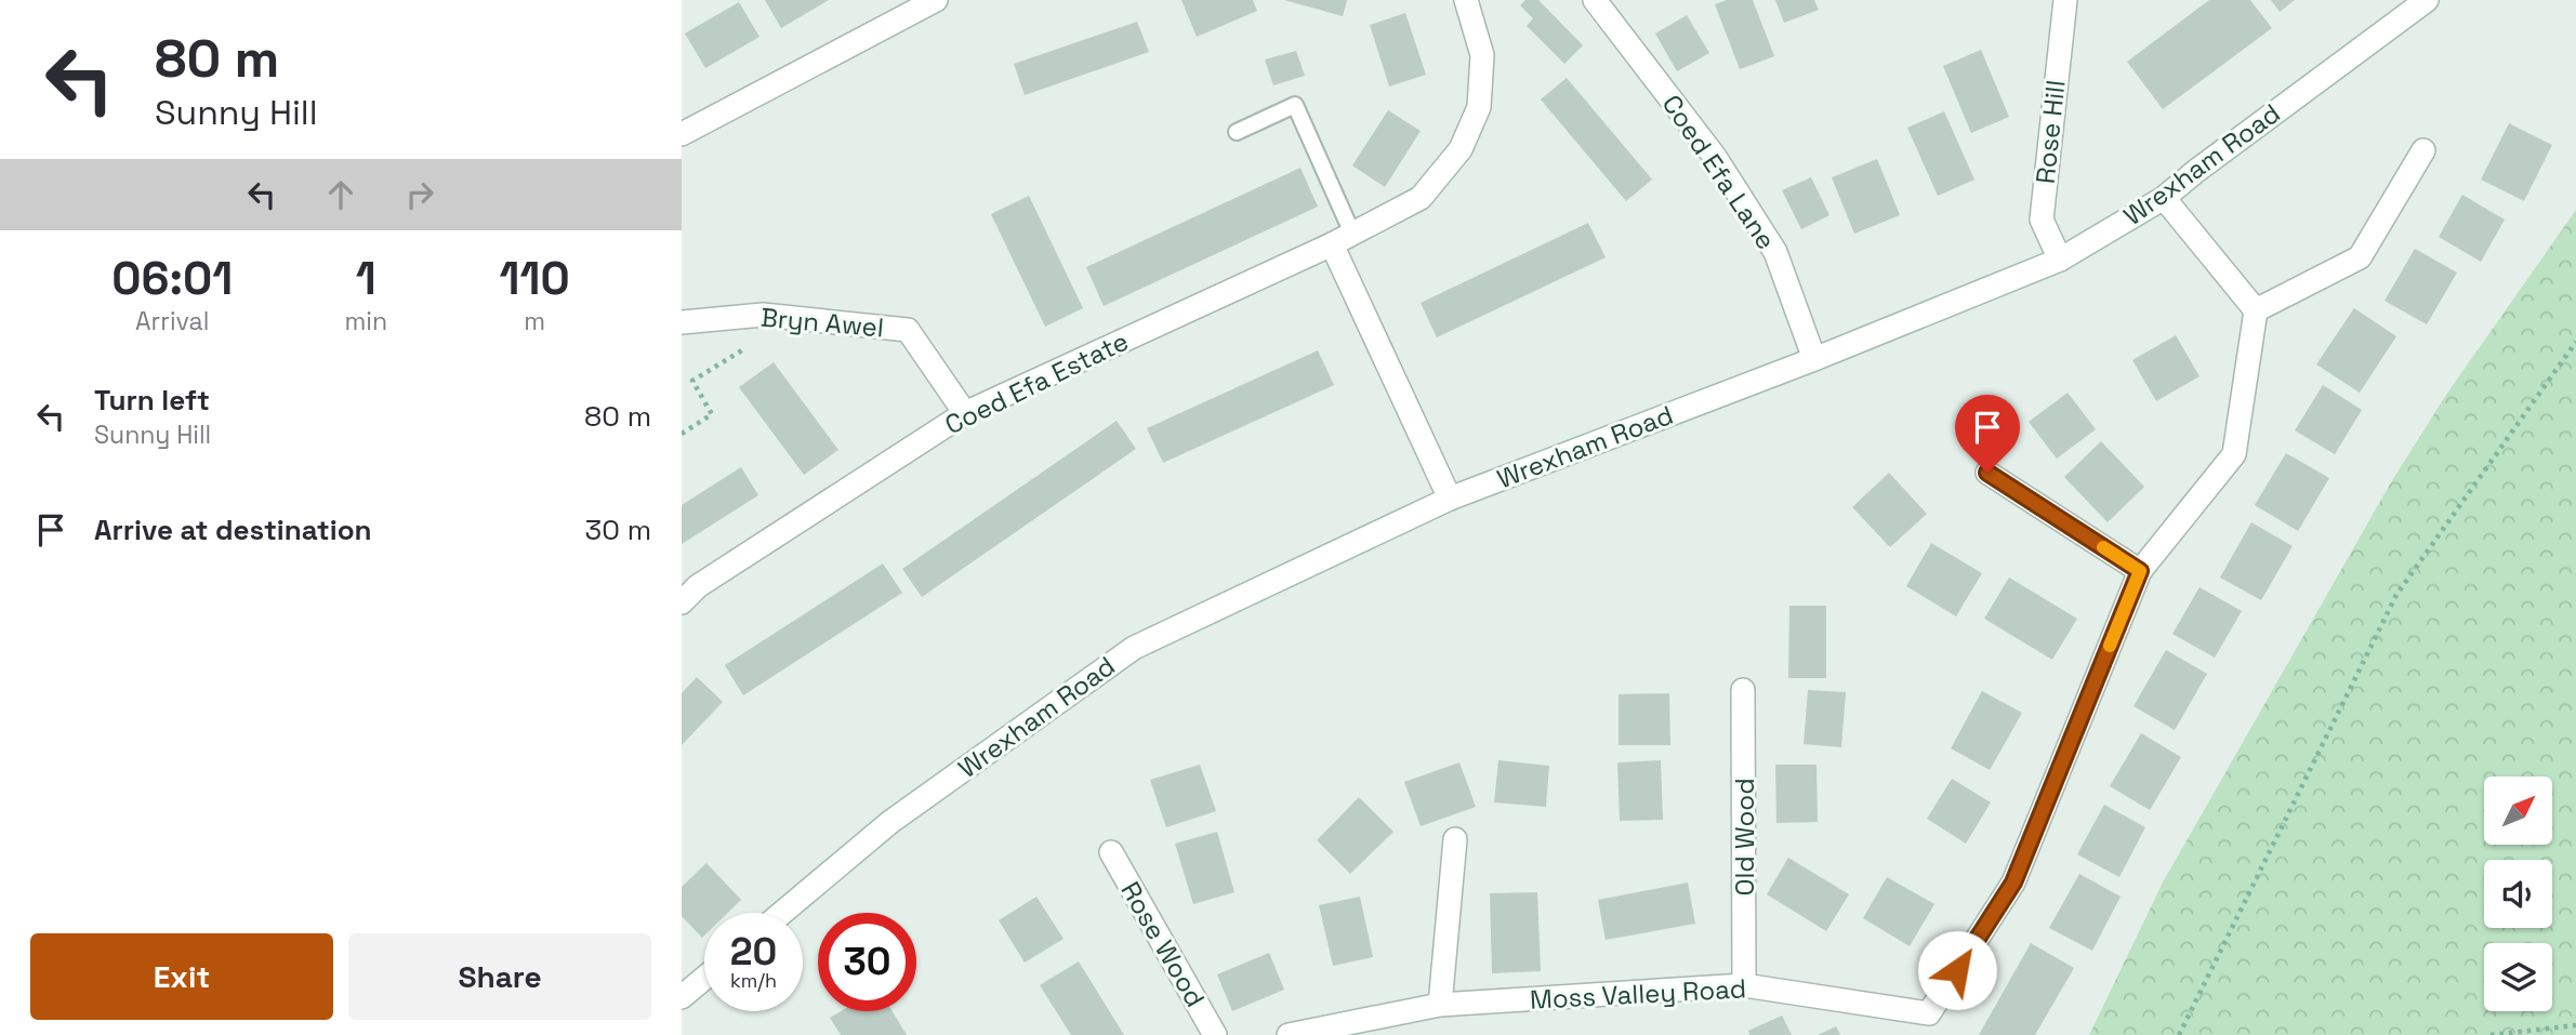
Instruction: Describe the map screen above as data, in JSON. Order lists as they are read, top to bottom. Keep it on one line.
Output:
{"streets":{"street":["Rose Hill","Wrexham Road","Coed Efa Lane","Bryn Awel","Coed Efa Estate","Old Wood","Rose Wood","Moss Valley Road"]},"crossings":[["Rose Hill","Wrexham Road"],["Wrexham Road","Coed Efa Lane"],["Bryn Awel","Coed Efa Estate"],["Old Wood","Moss Valley Road"]],"north":"top right","page":{"turn":["80 m","Sunny Hill"],"eta":["06:01","Arrival","1","min","110","m"],"list":[{"name":"Turn left","note":"Sunny Hill","value":"80 m"},{"name":"Arrive at destination","value":"30 m"}],"speed":"20 km/h","limit":"30","buttons":["Exit","Share"]}}
